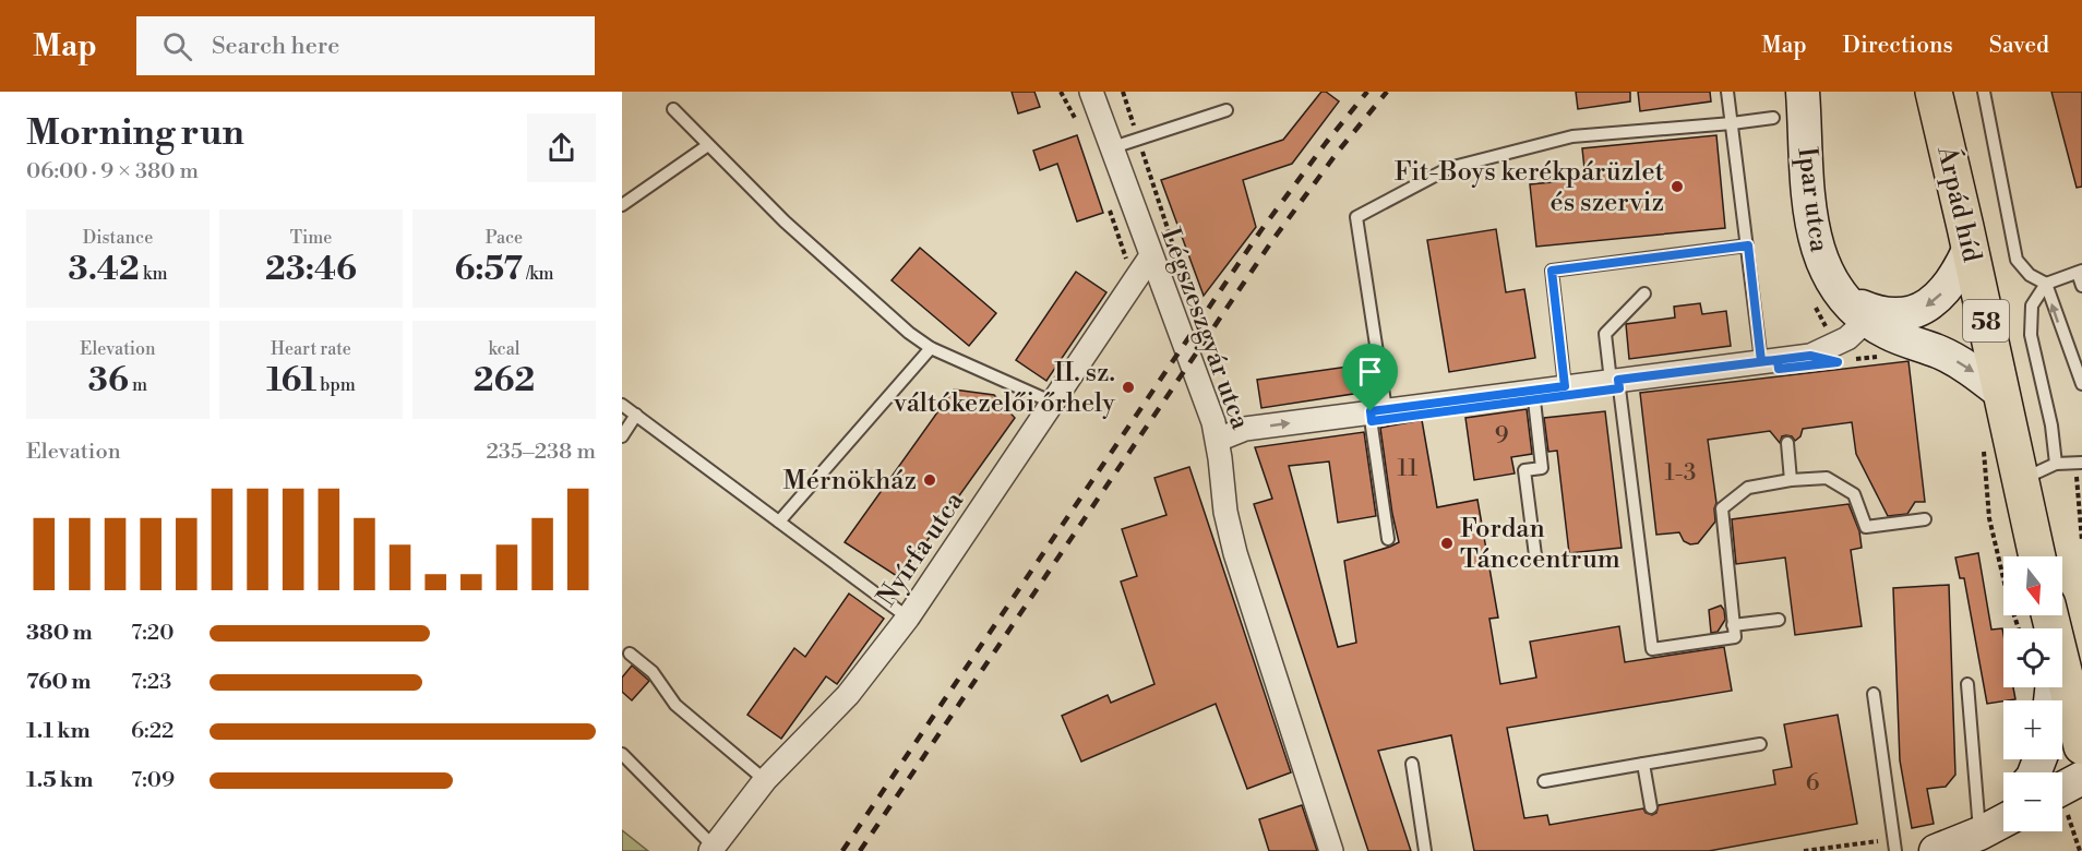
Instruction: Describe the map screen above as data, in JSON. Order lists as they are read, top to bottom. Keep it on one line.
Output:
{"streets":{"main road":["Árpád híd","58"],"street":["Ipar utca","Légszeszgyár utca","Nyírfa utca"]},"crossings":[["Ipar utca","Árpád híd"],["Ipar utca","58"],["Árpád híd","58"],["Légszeszgyár utca","Nyírfa utca"]],"one_way":["Ipar utca"],"places":["Fit-Boys kerékpárüzlet és szerviz","II. sz. váltókezelői őrhely","Mérnökház","Fordan Tánccentrum"],"house_numbers":["9","11","1-3","6"],"north":"bottom","page":{"header":"Map","search":"Search here","nav":["Map","Directions","Saved"],"heading":["Morning run","06:00 · 9 × 380 m"],"stats":[["Distance","3.42 km"],["Time","23:46"],["Pace","6:57 /km"],["Elevation","36 m"],["Heart rate","161 bpm"],["kcal","262"]],"chart":["Elevation","235–238 m"],"map_buttons":["+","−"],"list":[{"name":"380 m","note":"7:20"},{"name":"760 m","note":"7:23"},{"name":"1.1 km","note":"6:22"},{"name":"1.5 km","note":"7:09"}]}}
